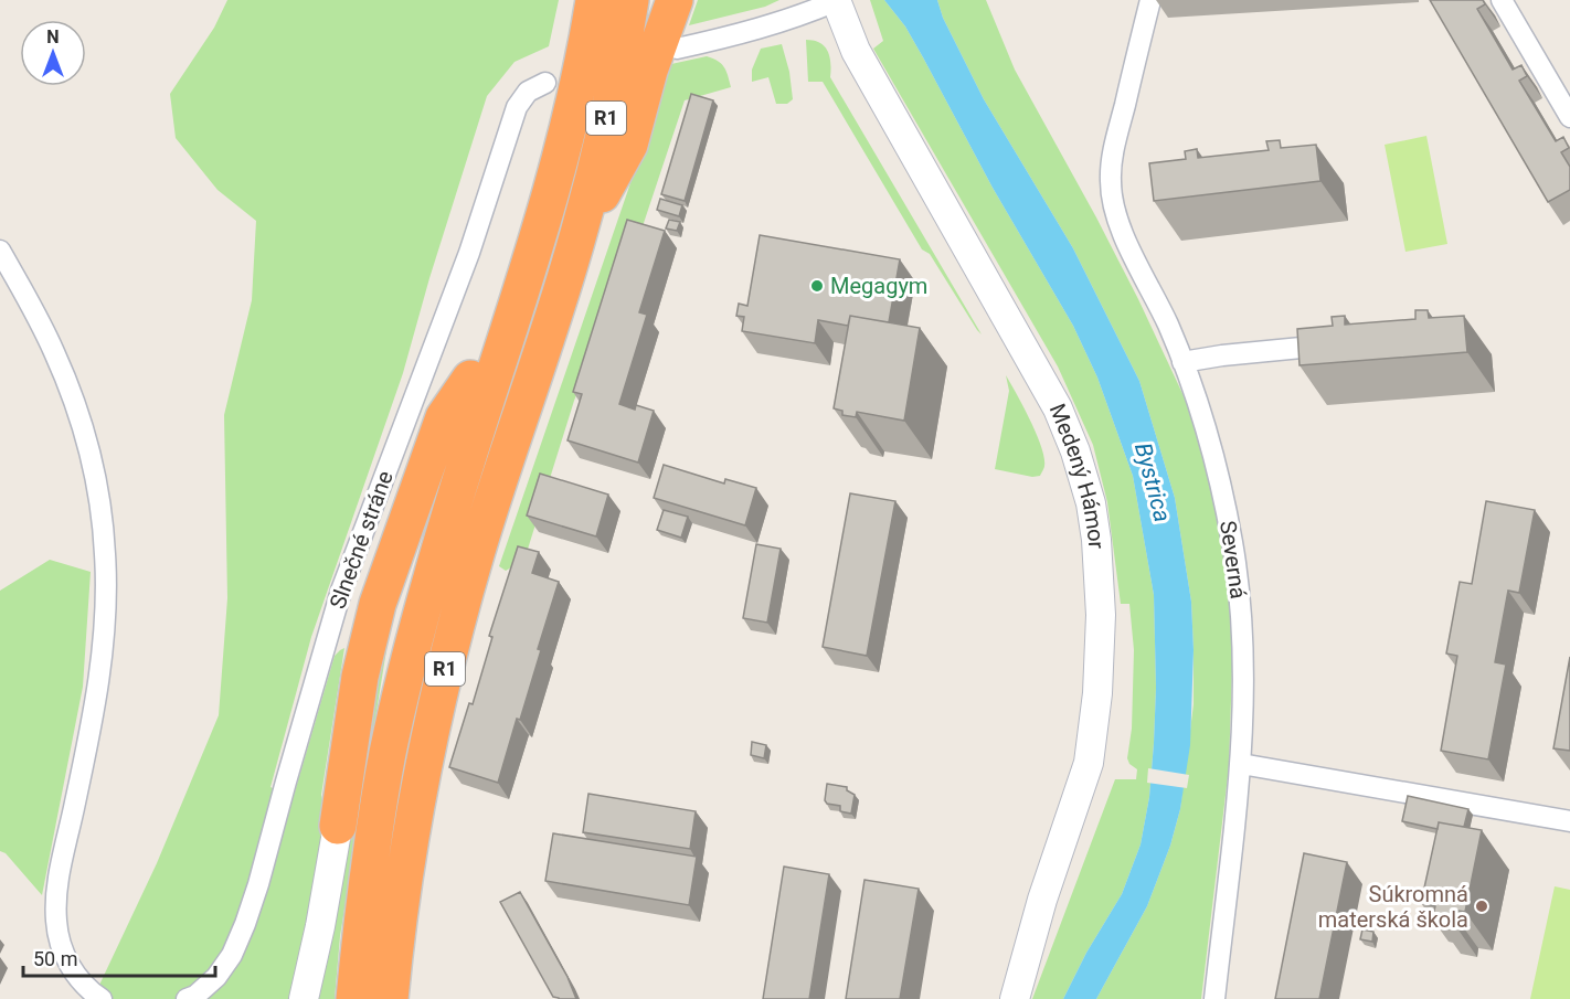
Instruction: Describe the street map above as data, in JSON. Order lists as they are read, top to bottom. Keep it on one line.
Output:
{"streets":{"highway":["R1"],"street":["Medený Hámor","Slnečné stráne","Severná"]},"water":["Bystrica"],"places":["Megagym","Súkromná materská škola"],"scale_bar":"50 m","north":"top"}
